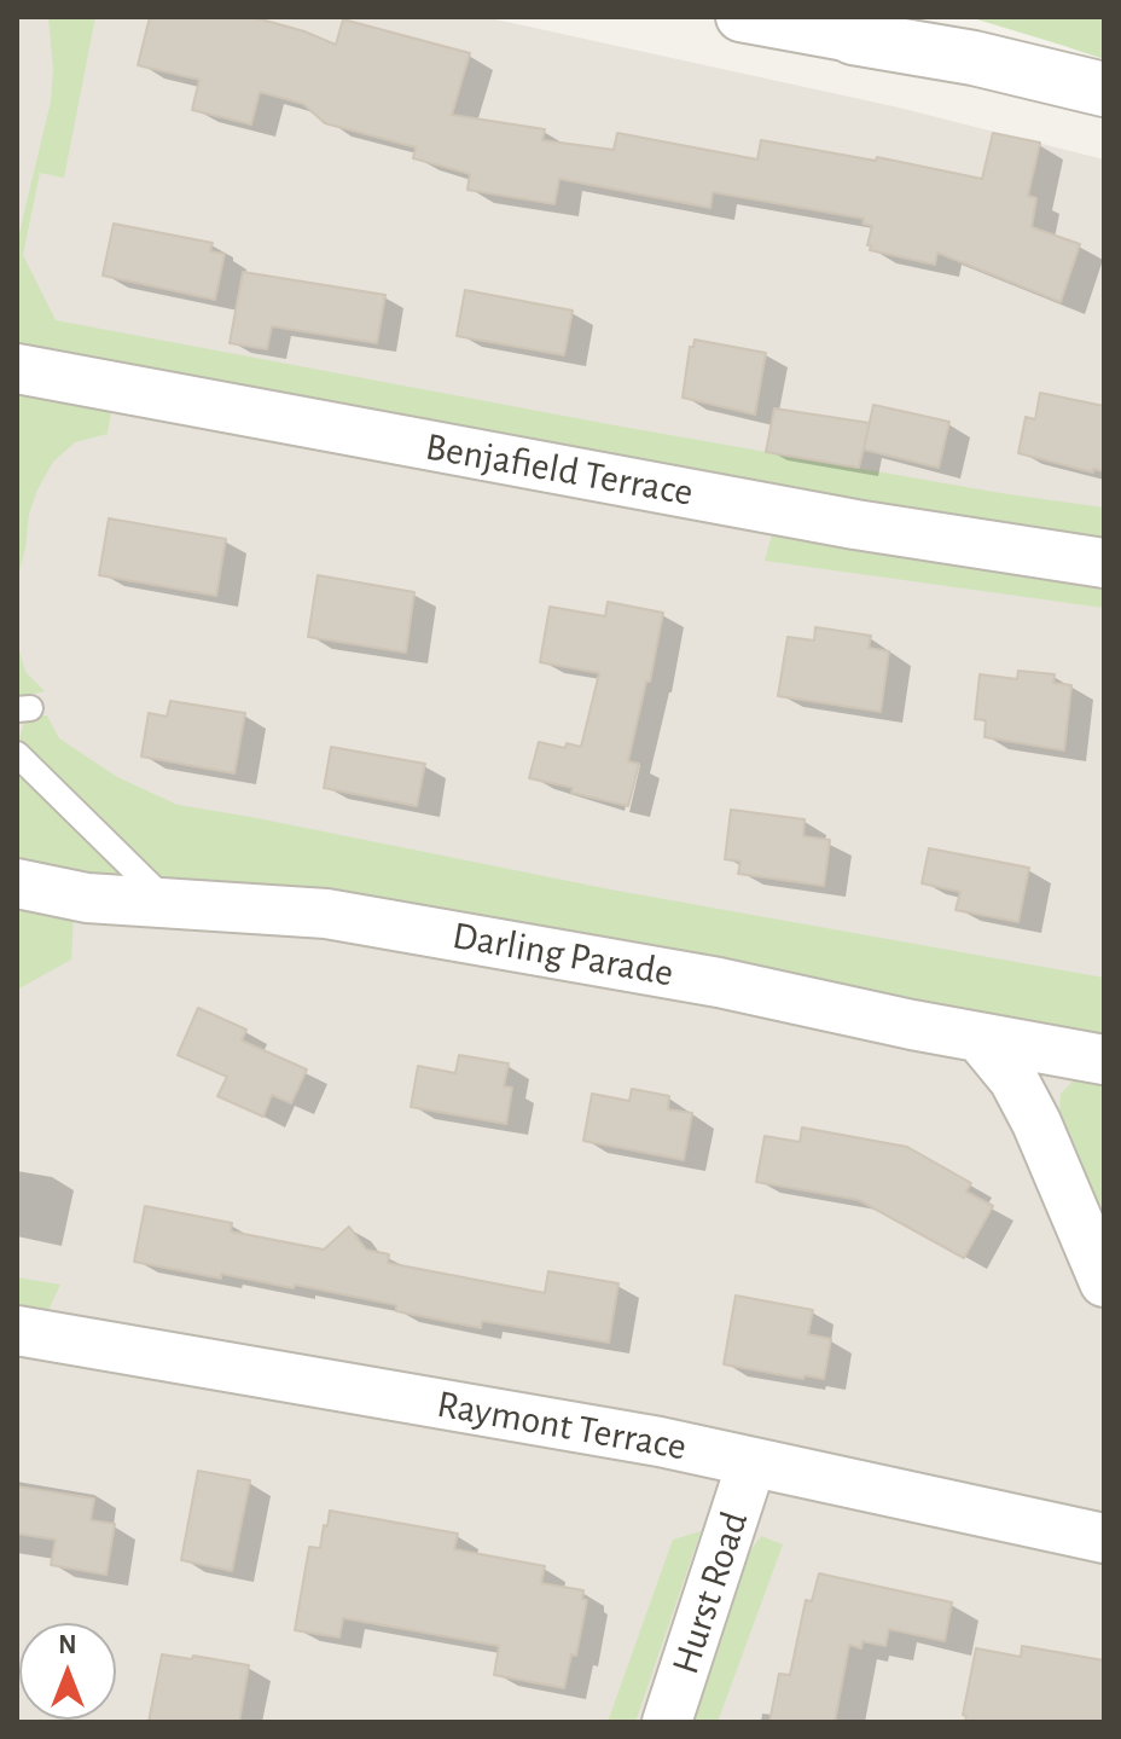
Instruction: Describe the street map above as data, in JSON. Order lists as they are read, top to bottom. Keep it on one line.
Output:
{"streets":{"street":["Benjafield Terrace","Darling Parade","Raymont Terrace","Hurst Road"]},"crossings":[["Raymont Terrace","Hurst Road"]],"north":"top"}
